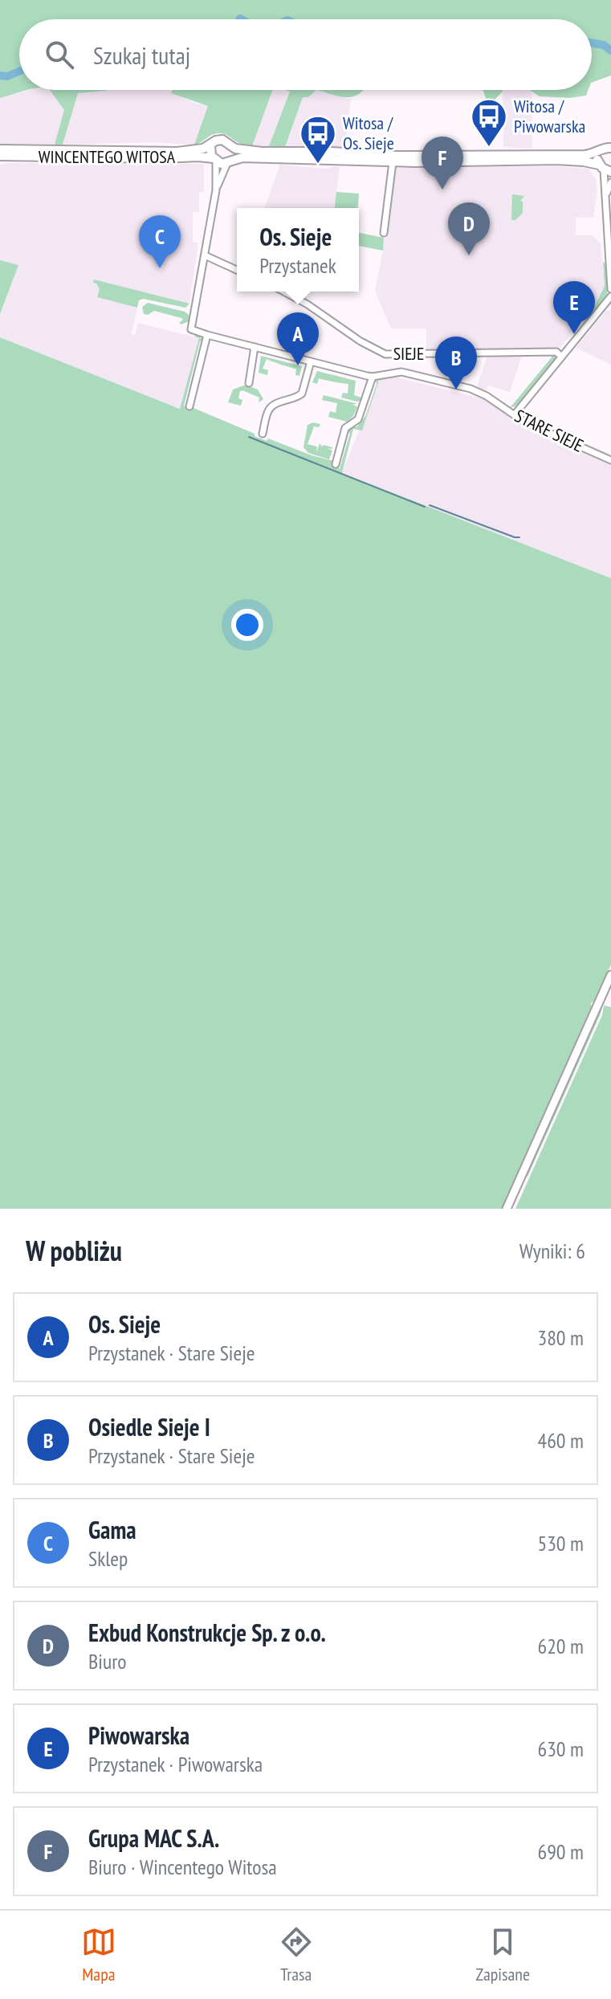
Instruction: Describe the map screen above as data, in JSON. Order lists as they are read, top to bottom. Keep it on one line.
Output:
{"streets":{"main road":["WINCENTEGO WITOSA"],"street":["SIEJE","STARE SIEJE"]},"places":{"bus stop":["Witosa / Piwowarska","Witosa / Os. Sieje"]},"page":{"search":"Szukaj tutaj","pins":["F","D","C","E","A","B"],"popup":["Os. Sieje","Przystanek"],"heading":["W pobliżu","Wyniki: 6"],"list":[{"mark":"A","name":"Os. Sieje","note":"Przystanek · Stare Sieje","value":"380 m"},{"mark":"B","name":"Osiedle Sieje I","note":"Przystanek · Stare Sieje","value":"460 m"},{"mark":"C","name":"Gama","note":"Sklep","value":"530 m"},{"mark":"D","name":"Exbud Konstrukcje Sp. z o.o.","note":"Biuro","value":"620 m"},{"mark":"E","name":"Piwowarska","note":"Przystanek · Piwowarska","value":"630 m"},{"mark":"F","name":"Grupa MAC S.A.","note":"Biuro · Wincentego Witosa","value":"690 m"}],"nav":["Mapa","Trasa","Zapisane"]}}
